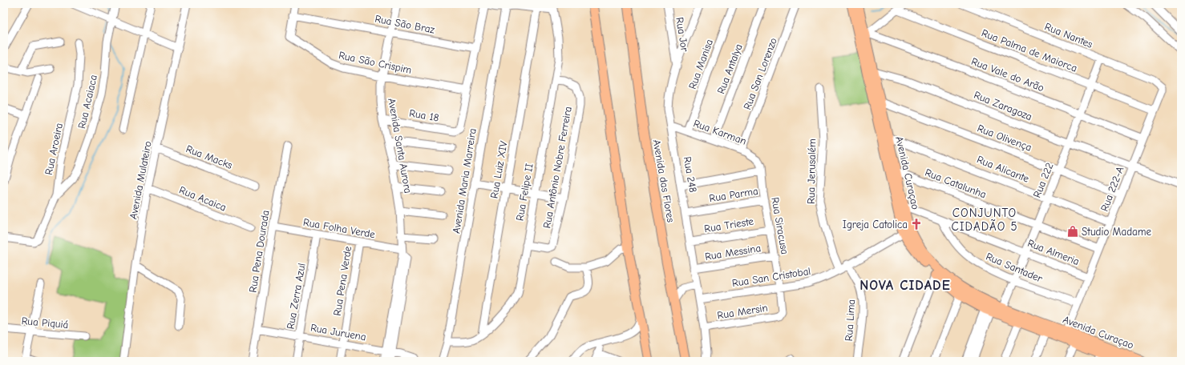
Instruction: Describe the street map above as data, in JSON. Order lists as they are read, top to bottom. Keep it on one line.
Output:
{"streets":{"main road":["Avenida Curaçao","Avenida das Flores"],"street":["Rua São Braz","Rua Jor","Rua Nantes","Rua Palma de Maiorca","Rua São Crispim","Rua Manisa","Rua Antalya","Rua San Lorenzo","Rua Vale do Arão","Rua Acaiaca","Rua Zaragoza","Rua 18","Rua Karman","Rua Olivença","Avenida Santa Aurora","Rua Aroeira","Rua Macks","Rua Antônio Nobre Ferreira","Rua Alicante","Rua Luiz XIV","Rua Jerusalém","Rua 248","Avenida Mulateiro","Rua 222","Avenida Maria Marreira","Rua Catalunha","Rua 222-A","Rua Felipe II","Rua Parma","Rua Acaica","Rua Trieste","Rua Siracusa","Rua Folha Verde","Rua Pena Dourada","Rua Messina","Rua Almeria","Rua Santader","Rua San Cristobal","Rua Pena Verde","Rua Zerra Azul","Rua Mersin","Rua Lima","Rua Piquiá","Rua Juruena"]},"crossings":[["Rua São Braz","Rua São Crispim"],["Rua São Braz","Avenida Santa Aurora"],["Rua Jor","Rua 248"],["Rua Nantes","Rua 222"],["Rua Nantes","Rua 222-A"],["Rua Palma de Maiorca","Rua 222"],["Rua Palma de Maiorca","Rua 222-A"],["Rua São Crispim","Rua 18"],["Rua São Crispim","Avenida Santa Aurora"],["Rua Manisa","Rua Karman"],["Rua Antalya","Rua Karman"],["Rua San Lorenzo","Rua Karman"],["Rua Vale do Arão","Avenida Curaçao"],["Rua Vale do Arão","Rua 222"],["Rua Vale do Arão","Rua 222-A"],["Rua Acaiaca","Rua Aroeira"],["Rua Zaragoza","Avenida Curaçao"],["Rua Zaragoza","Rua 222"],["Rua Zaragoza","Rua 222-A"],["Rua 18","Avenida Santa Aurora"],["Rua Karman","Rua 248"],["Rua Karman","Rua Siracusa"],["Rua Olivença","Avenida Curaçao"],["Rua Olivença","Rua 222"],["Rua Olivença","Rua 222-A"],["Avenida Santa Aurora","Rua Folha Verde"],["Avenida Santa Aurora","Rua Juruena"],["Rua Macks","Avenida Mulateiro"],["Rua Antônio Nobre Ferreira","Rua Felipe II"],["Rua Alicante","Avenida Curaçao"],["Rua Alicante","Rua 222"],["Rua Alicante","Rua 222-A"],["Rua Luiz XIV","Rua Felipe II"],["Rua Jerusalém","Rua San Cristobal"],["Avenida Curaçao","Rua 222"],["Avenida Curaçao","Rua Catalunha"],["Avenida Curaçao","Rua 222-A"],["Avenida Curaçao","Rua Almeria"],["Avenida Curaçao","Rua San Cristobal"],["Rua 248","Rua Parma"],["Rua 248","Rua Trieste"],["Rua 248","Rua Messina"],["Rua 248","Rua San Cristobal"],["Rua 248","Rua Mersin"],["Avenida Mulateiro","Rua Acaica"],["Rua 222","Rua Catalunha"],["Rua 222","Rua Almeria"],["Rua 222","Rua Santader"],["Avenida Maria Marreira","Rua Felipe II"],["Rua Catalunha","Rua 222-A"],["Rua 222-A","Rua Almeria"],["Rua 222-A","Rua Santader"],["Rua Parma","Rua Siracusa"],["Rua Trieste","Rua Siracusa"],["Rua Siracusa","Rua Messina"],["Rua Siracusa","Rua San Cristobal"],["Rua Siracusa","Rua Mersin"],["Rua Folha Verde","Rua Pena Dourada"],["Rua Folha Verde","Rua Pena Verde"],["Rua Folha Verde","Rua Zerra Azul"],["Rua Pena Dourada","Rua Juruena"],["Rua Almeria","Rua Santader"],["Rua San Cristobal","Rua Lima"],["Rua Pena Verde","Rua Juruena"],["Rua Zerra Azul","Rua Juruena"]],"districts":["CONJUNTO CIDADÃO 5","NOVA CIDADE"],"places":{"church":["Igreja Catolica"],"shop":["Studio Madame"]}}
